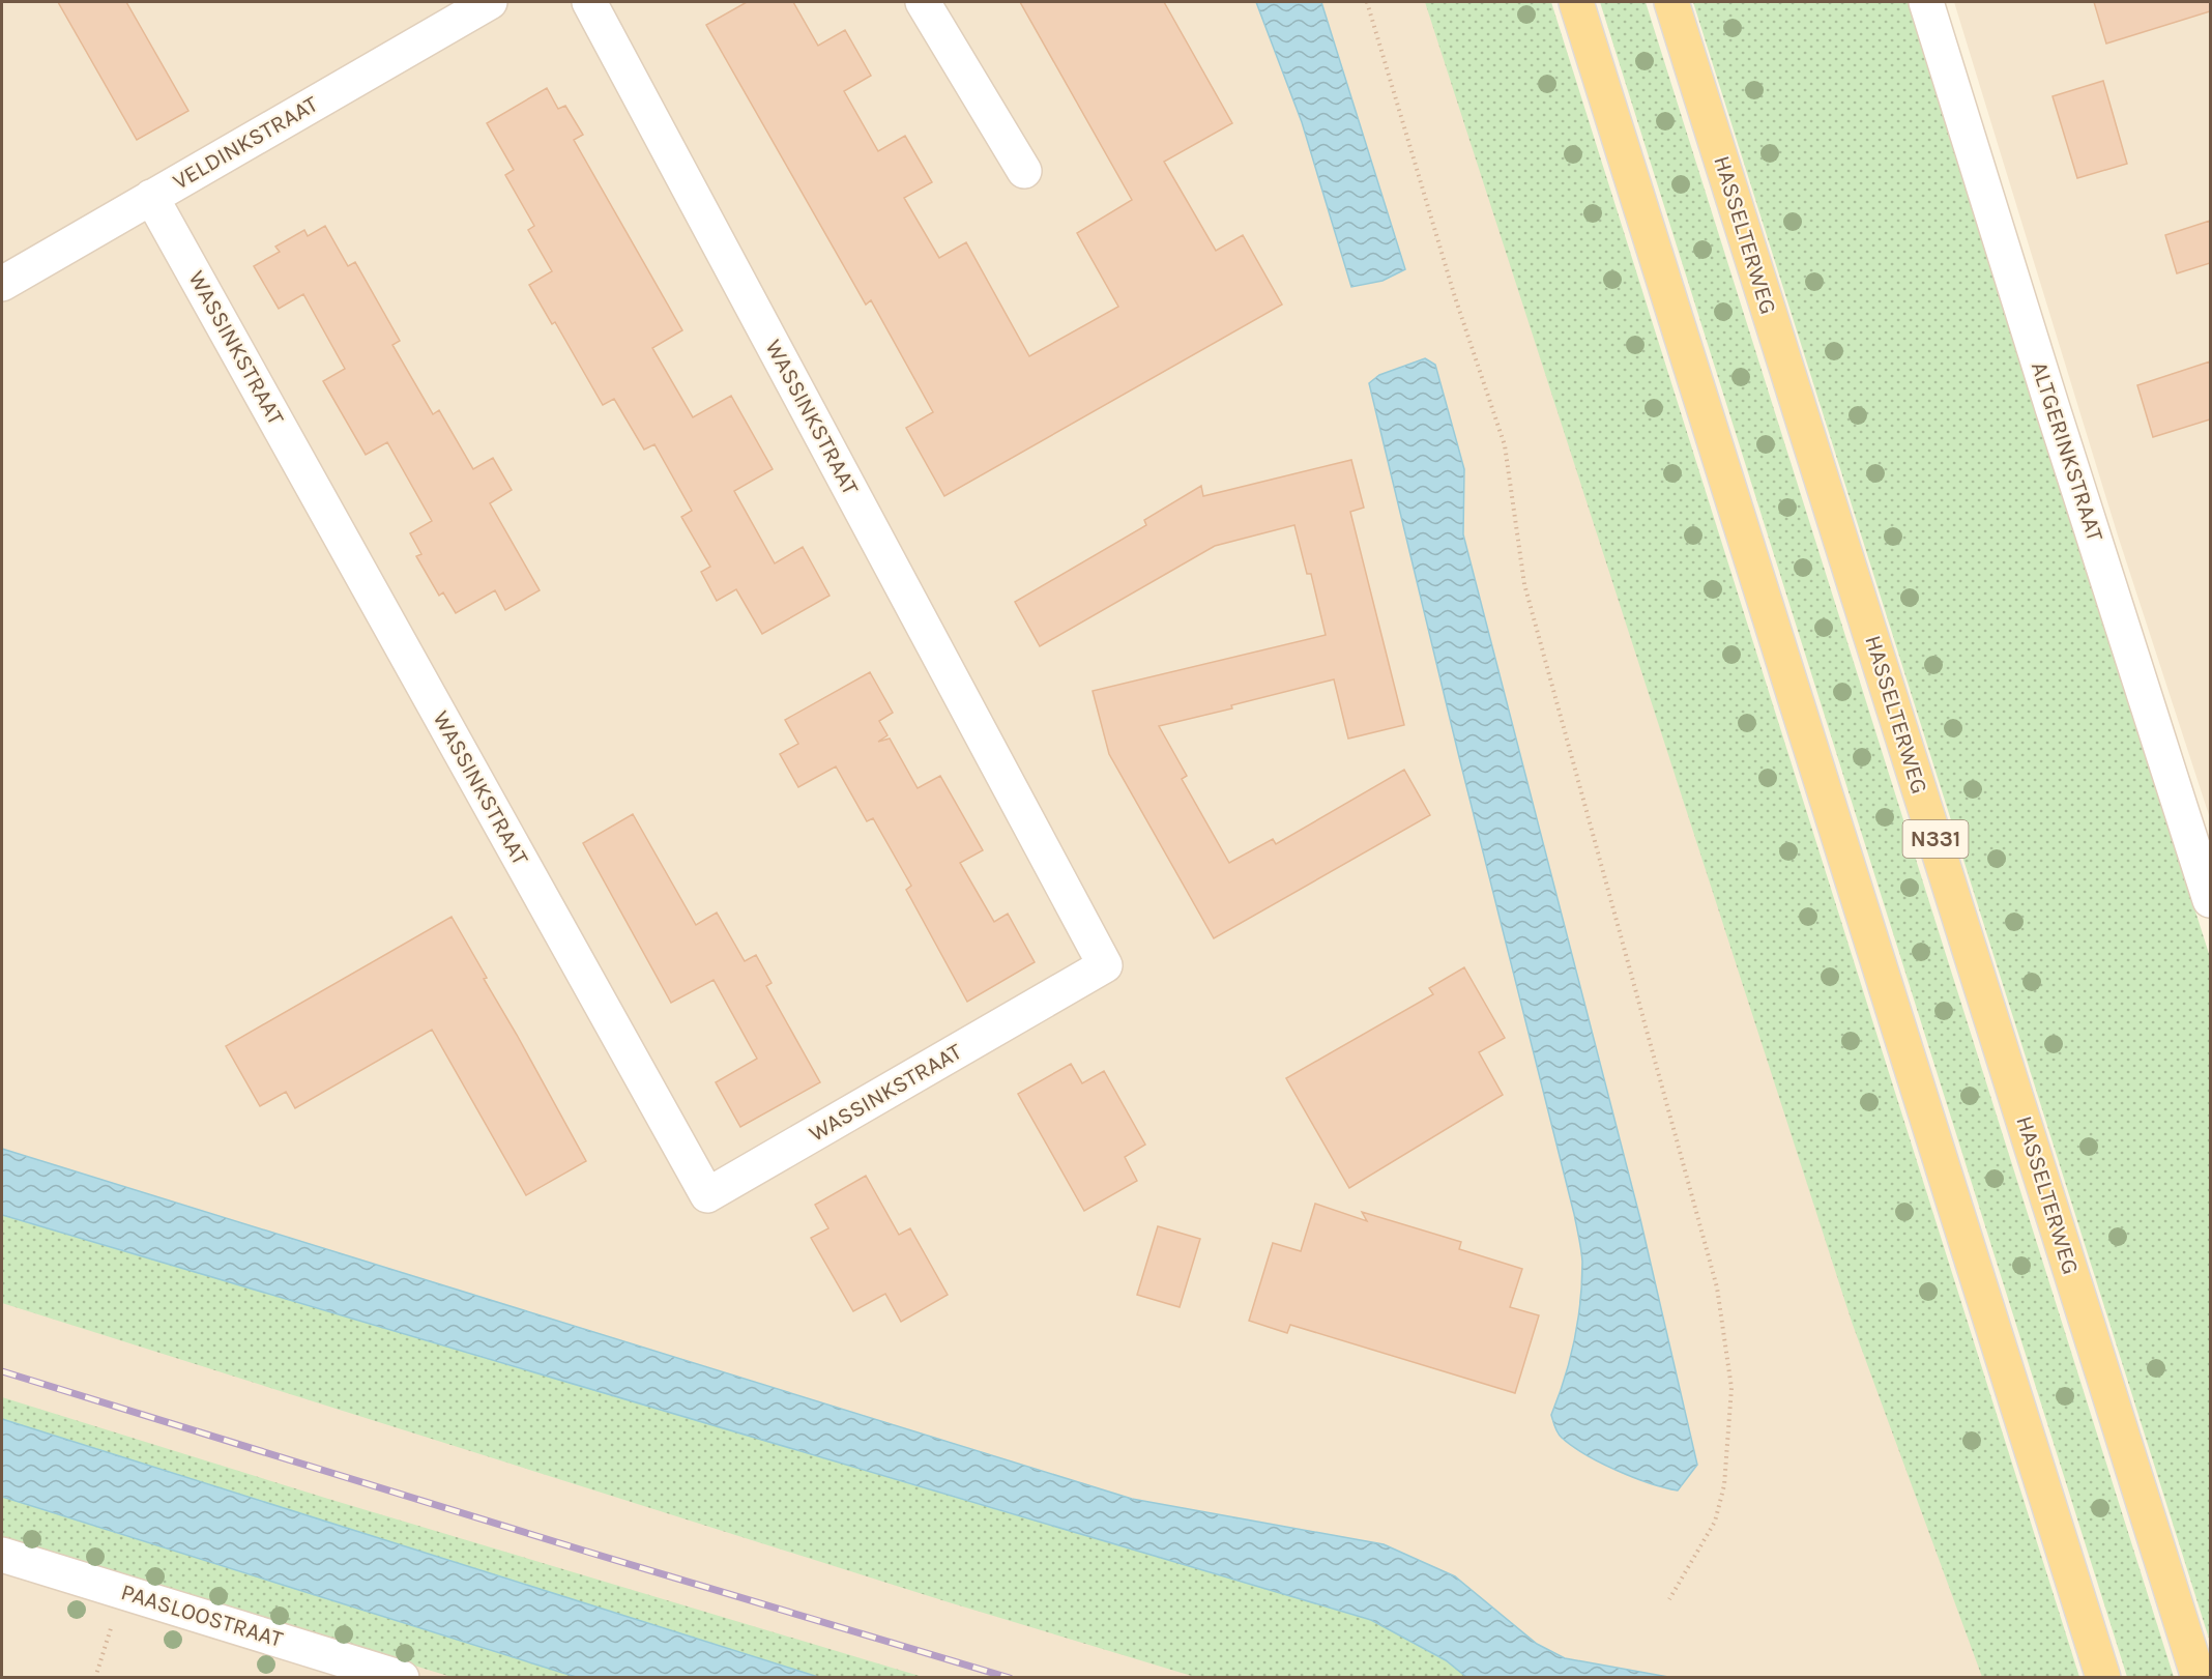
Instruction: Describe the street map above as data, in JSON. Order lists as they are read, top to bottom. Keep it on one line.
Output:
{"streets":{"main road":["HASSELTERWEG","N331"],"street":["VELDINKSTRAAT","WASSINKSTRAAT","ALTGERINKSTRAAT","PAASLOOSTRAAT"]},"crossings":[["VELDINKSTRAAT","WASSINKSTRAAT"]]}
